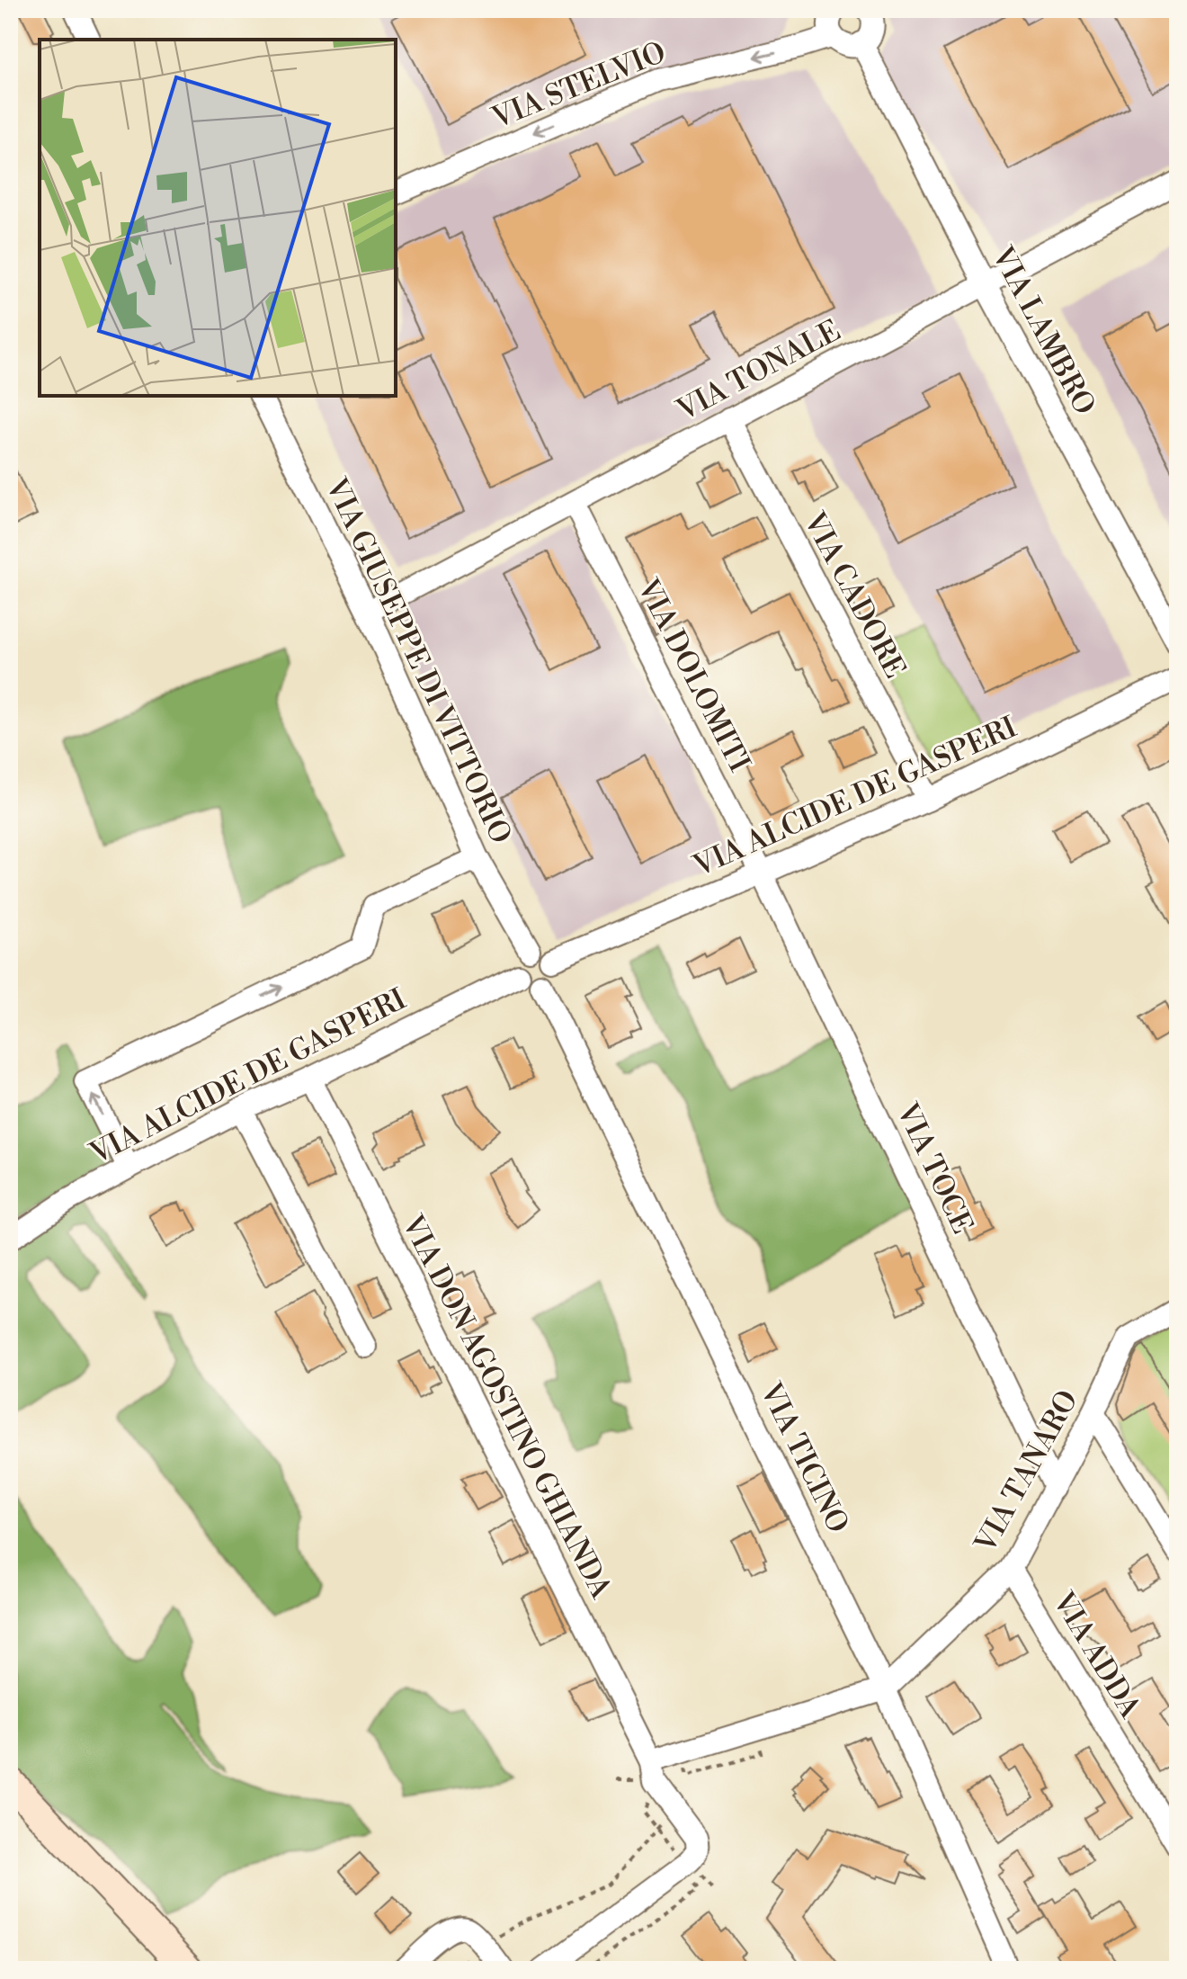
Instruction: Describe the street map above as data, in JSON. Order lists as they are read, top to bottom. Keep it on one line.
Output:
{"streets":{"street":["VIA STELVIO","VIA LAMBRO","VIA TONALE","VIA CADORE","VIA GIUSEPPE DI VITTORIO","VIA DOLOMITI","VIA ALCIDE DE GASPERI","VIA TOCE","VIA DON AGOSTINO GHIANDA","VIA TICINO","VIA TANARO","VIA ADDA"]},"crossings":[["VIA LAMBRO","VIA TONALE"],["VIA TONALE","VIA CADORE"],["VIA TONALE","VIA GIUSEPPE DI VITTORIO"],["VIA TONALE","VIA DOLOMITI"],["VIA CADORE","VIA ALCIDE DE GASPERI"],["VIA GIUSEPPE DI VITTORIO","VIA ALCIDE DE GASPERI"],["VIA GIUSEPPE DI VITTORIO","VIA TICINO"],["VIA DOLOMITI","VIA ALCIDE DE GASPERI"],["VIA DOLOMITI","VIA TOCE"],["VIA ALCIDE DE GASPERI","VIA TOCE"],["VIA ALCIDE DE GASPERI","VIA DON AGOSTINO GHIANDA"],["VIA ALCIDE DE GASPERI","VIA TICINO"],["VIA TOCE","VIA TANARO"],["VIA TICINO","VIA TANARO"],["VIA TANARO","VIA ADDA"]],"one_way":["VIA STELVIO"]}
